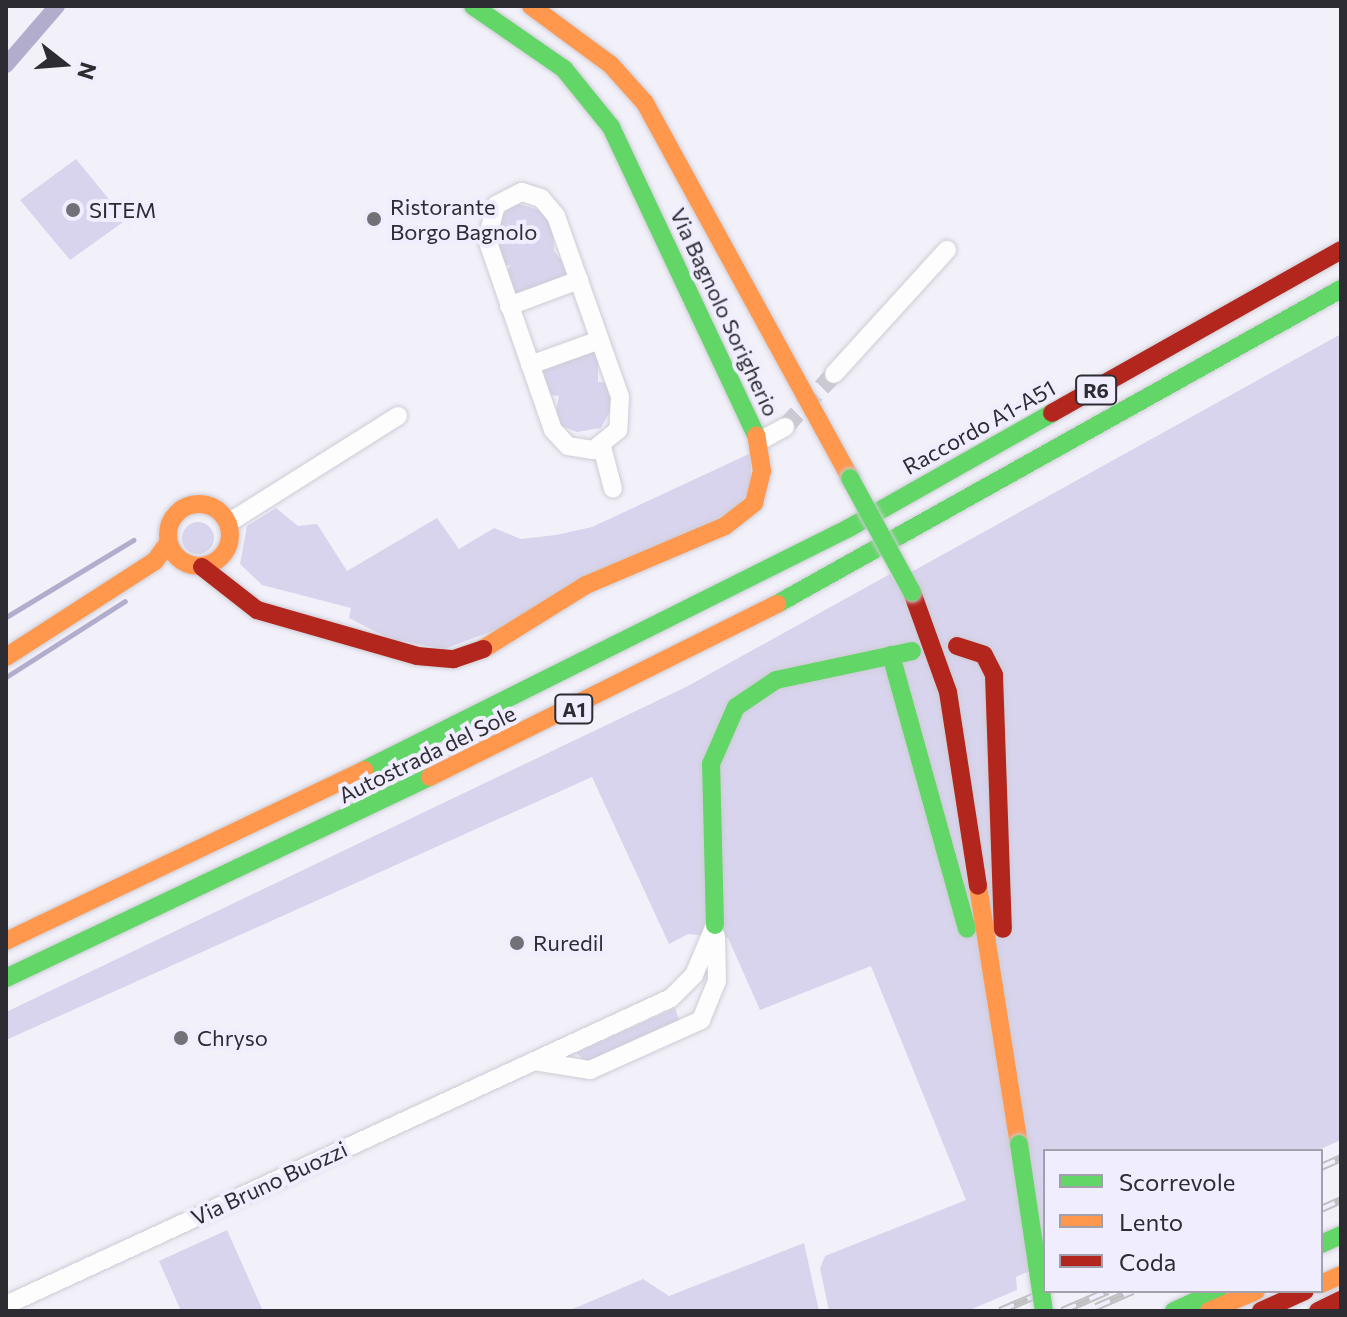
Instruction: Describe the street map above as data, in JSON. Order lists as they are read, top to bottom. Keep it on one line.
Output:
{"streets":{"main road":["Via Bagnolo Sorigherio","R6","Raccordo A1-A51","A1","Autostrada del Sole"],"street":["Via Bruno Buozzi"]},"crossings":[["R6","Autostrada del Sole"],["Raccordo A1-A51","Autostrada del Sole"]],"places":["SITEM","Ristorante Borgo Bagnolo","Ruredil","Chryso"],"legend":["Scorrevole","Lento","Coda"],"north":"right"}
